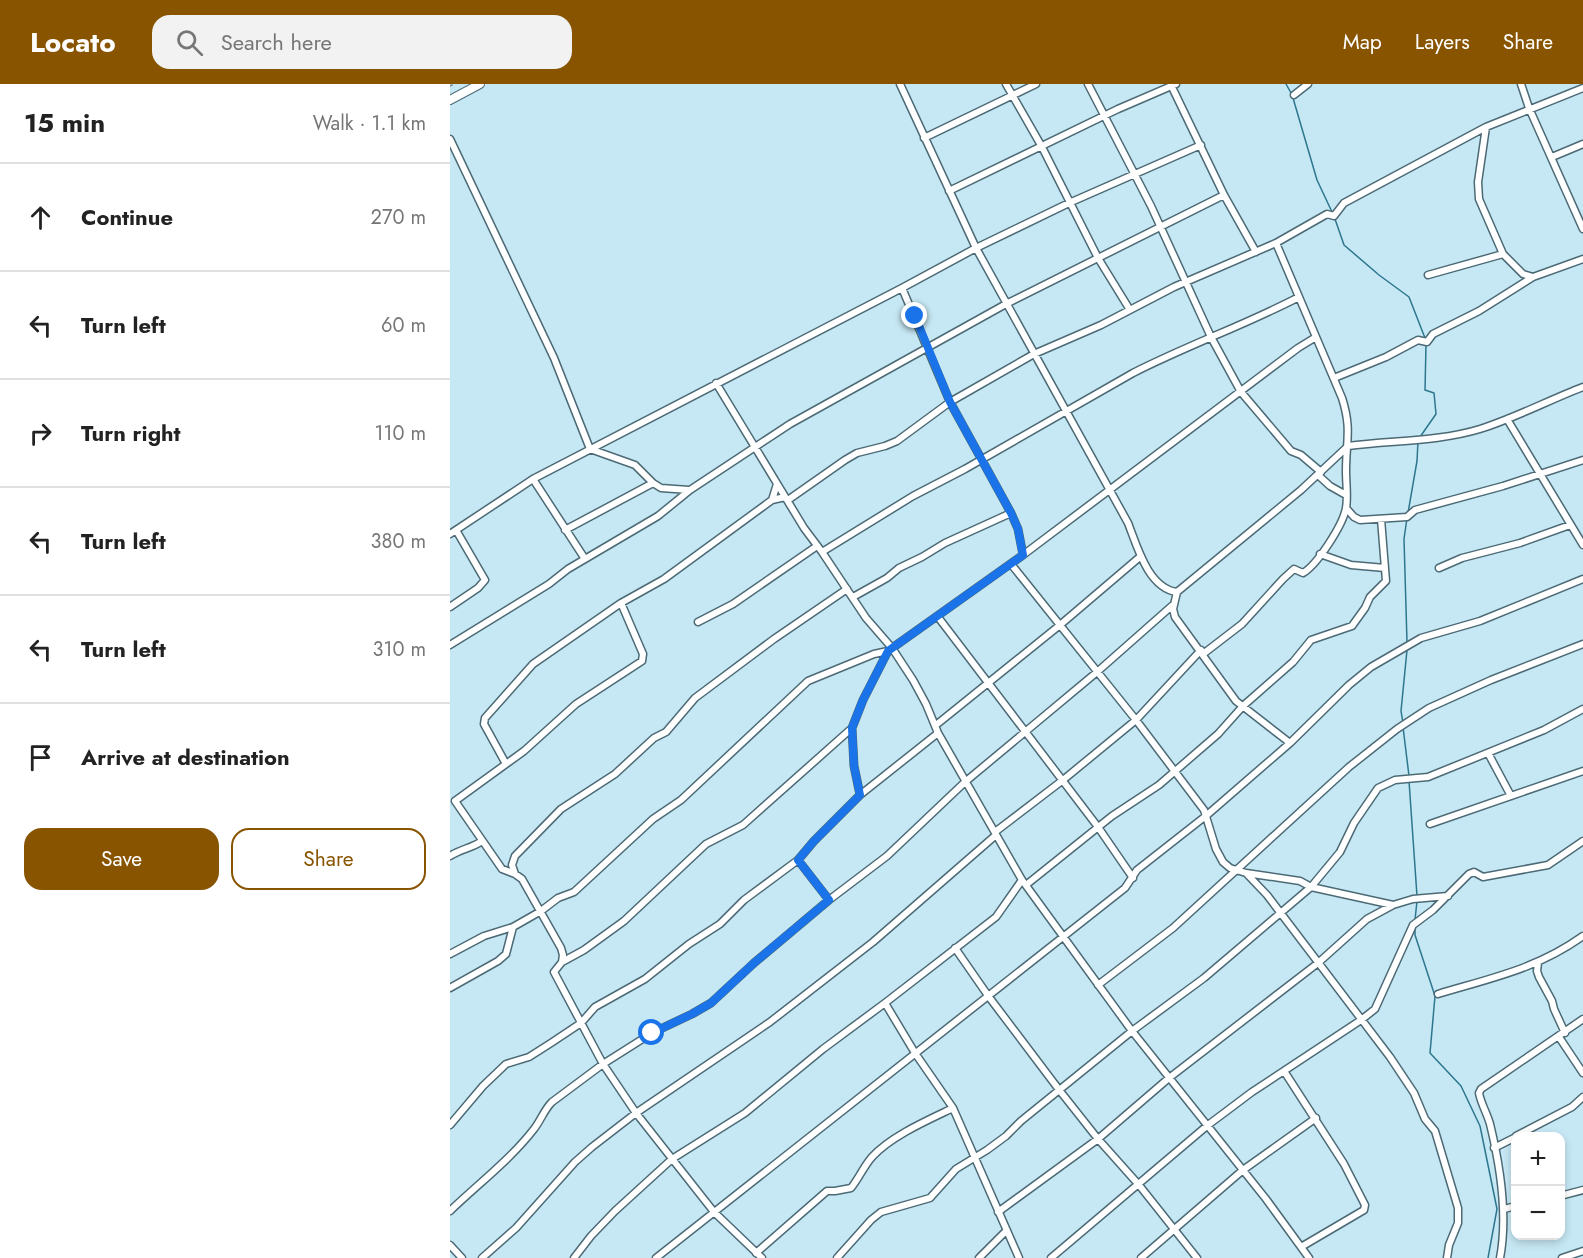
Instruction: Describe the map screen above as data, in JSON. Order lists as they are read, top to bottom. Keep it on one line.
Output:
{"page":{"header":"Locato","search":"Search here","nav":["Map","Layers","Share"],"heading":["15 min","Walk · 1.1 km"],"list":[["Continue","270 m"],["Turn left","60 m"],["Turn right","110 m"],["Turn left","380 m"],["Turn left","310 m"],"Arrive at destination"],"buttons":["Save","Share"],"map_buttons":["+","−"]}}
